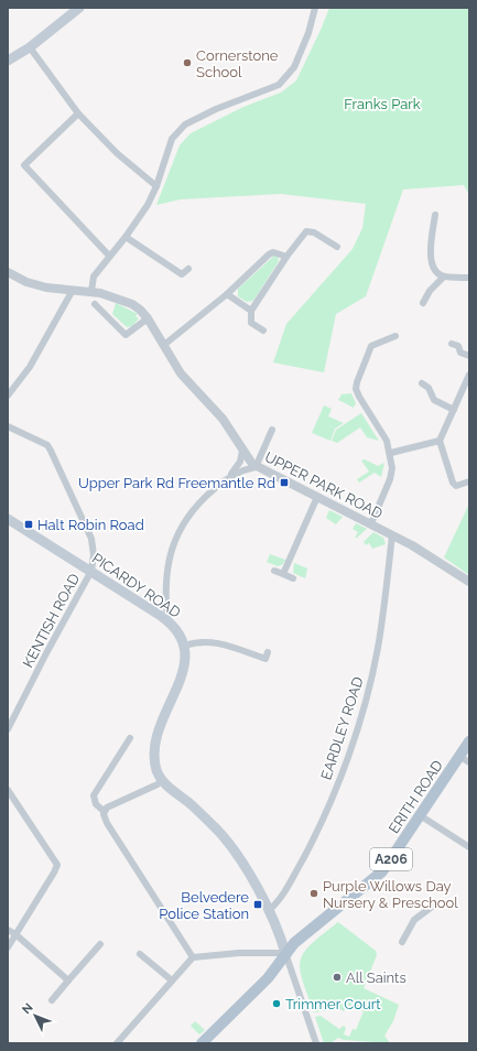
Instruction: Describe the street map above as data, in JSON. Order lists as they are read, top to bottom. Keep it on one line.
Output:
{"streets":{"main road":["PICARDY ROAD","ERITH ROAD","A206"],"street":["UPPER PARK ROAD","KENTISH ROAD","EARDLEY ROAD"]},"crossings":[["UPPER PARK ROAD","EARDLEY ROAD"],["PICARDY ROAD","KENTISH ROAD"],["ERITH ROAD","A206"]],"parks":["Franks Park"],"places":{"other":["Cornerstone School","Purple Willows Day Nursery & Preschool","All Saints","Trimmer Court"],"transit":["Upper Park Rd Freemantle Rd","Halt Robin Road","Belvedere Police Station"]},"north":"top left"}
